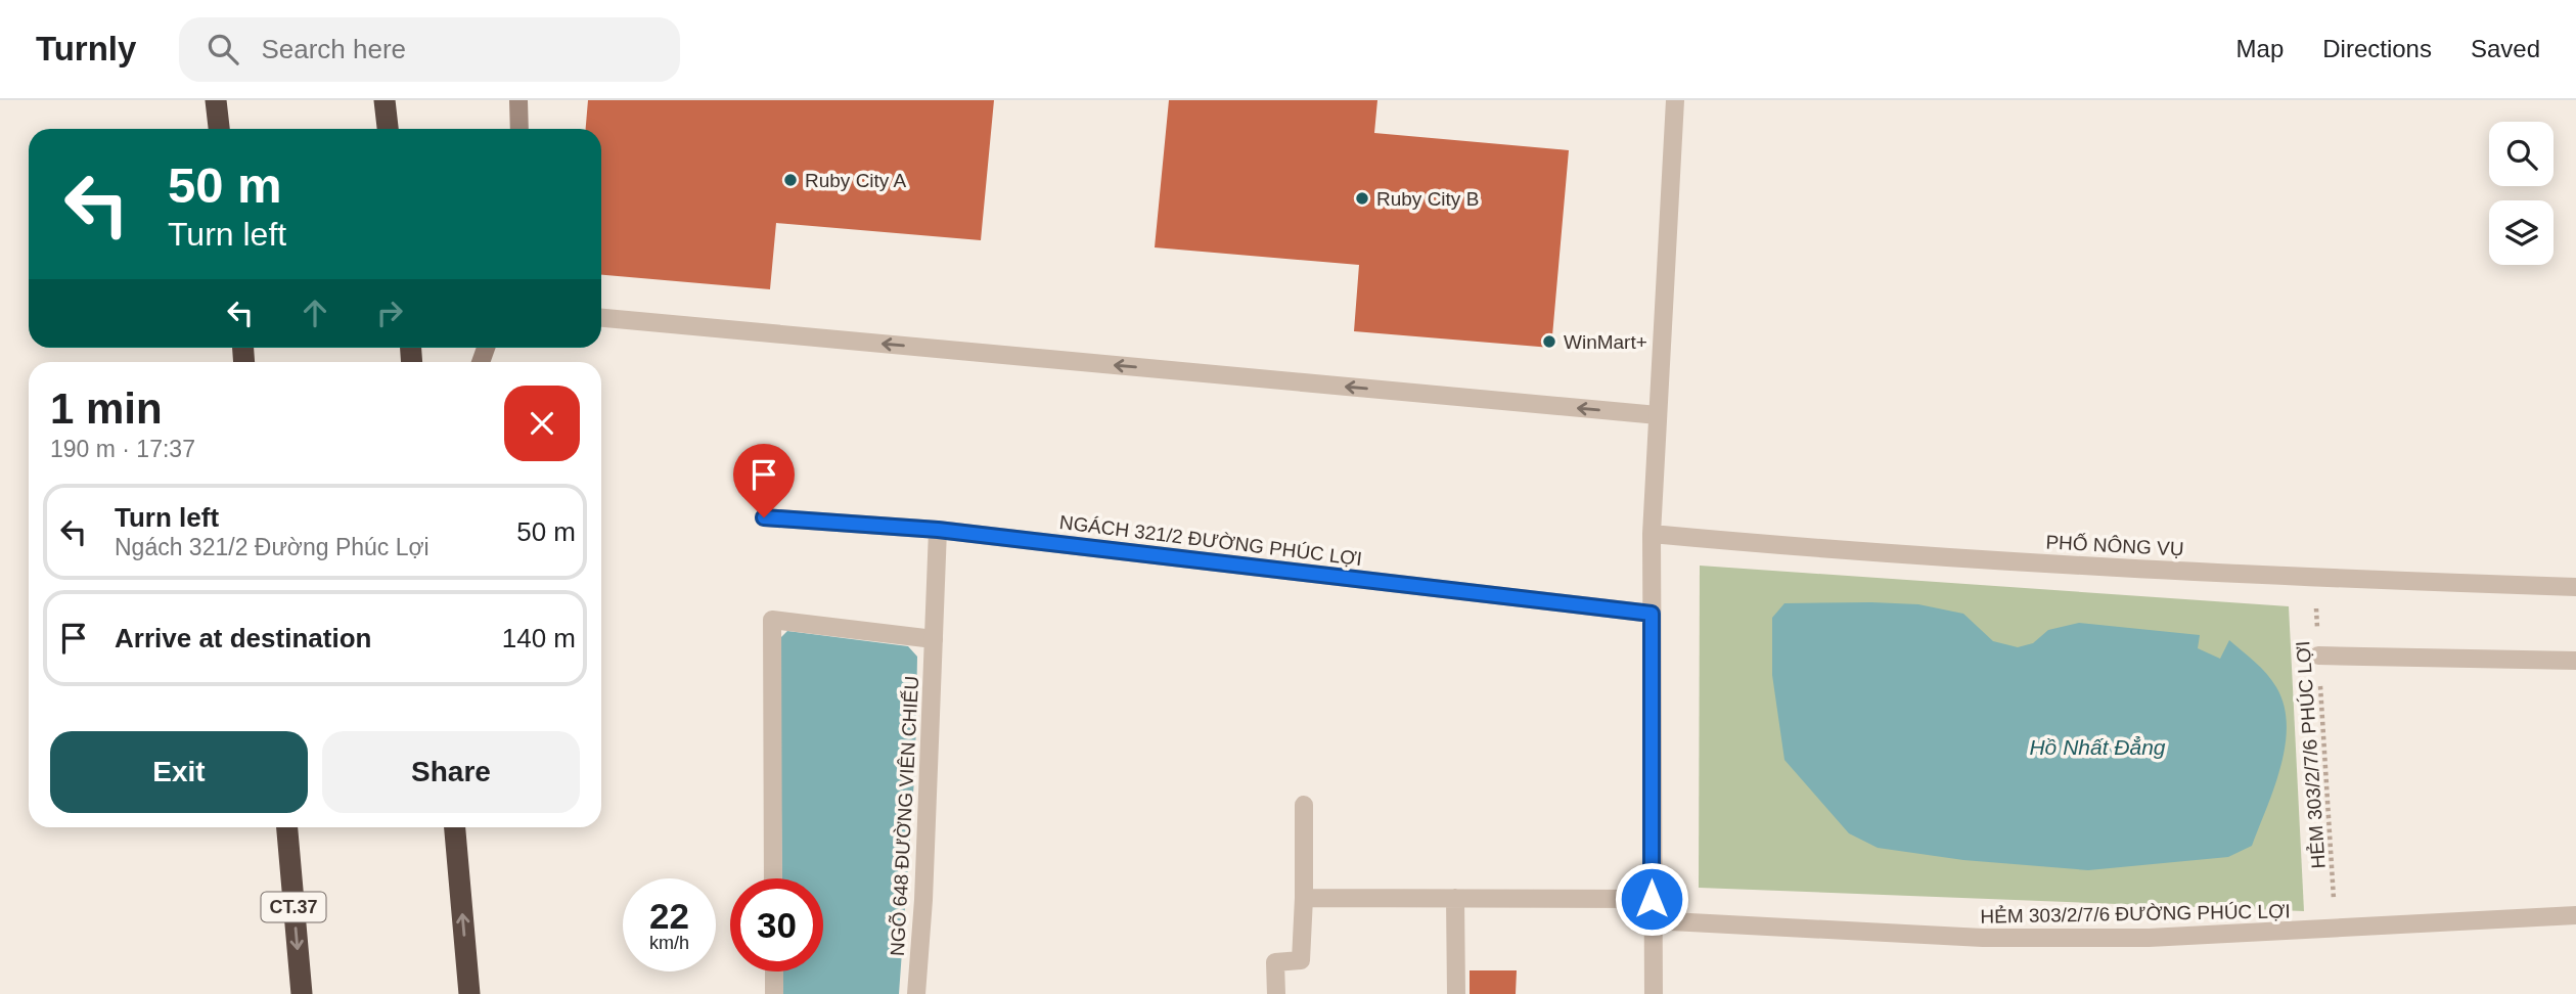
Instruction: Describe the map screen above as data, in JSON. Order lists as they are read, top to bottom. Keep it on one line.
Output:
{"streets":{"highway":["CT.37"],"street":["NGÁCH 321/2 ĐƯỜNG PHÚC LỢI","PHỐ NÔNG VỤ","NGÕ 648 ĐƯỜNG VIÊN CHIẾU","HẺM 303/2/7/6 ĐƯỜNG PHÚC LỢI"],"path":["HẺM 303/2/7/6 PHÚC LỢI"]},"crossings":[["NGÁCH 321/2 ĐƯỜNG PHÚC LỢI","NGÕ 648 ĐƯỜNG VIÊN CHIẾU"],["PHỐ NÔNG VỤ","HẺM 303/2/7/6 PHÚC LỢI"],["HẺM 303/2/7/6 PHÚC LỢI","HẺM 303/2/7/6 ĐƯỜNG PHÚC LỢI"]],"water":["Hồ Nhất Đẳng"],"places":["Ruby City A","Ruby City B","WinMart+"],"page":{"header":"Turnly","search":"Search here","nav":["Map","Directions","Saved"],"turn":["50 m","Turn left"],"heading":["1 min","190 m · 17:37"],"list":[{"name":"Turn left","note":"Ngách 321/2 Đường Phúc Lợi","value":"50 m"},{"name":"Arrive at destination","value":"140 m"}],"buttons":["Exit","Share"],"speed":"22 km/h","limit":"30"}}
